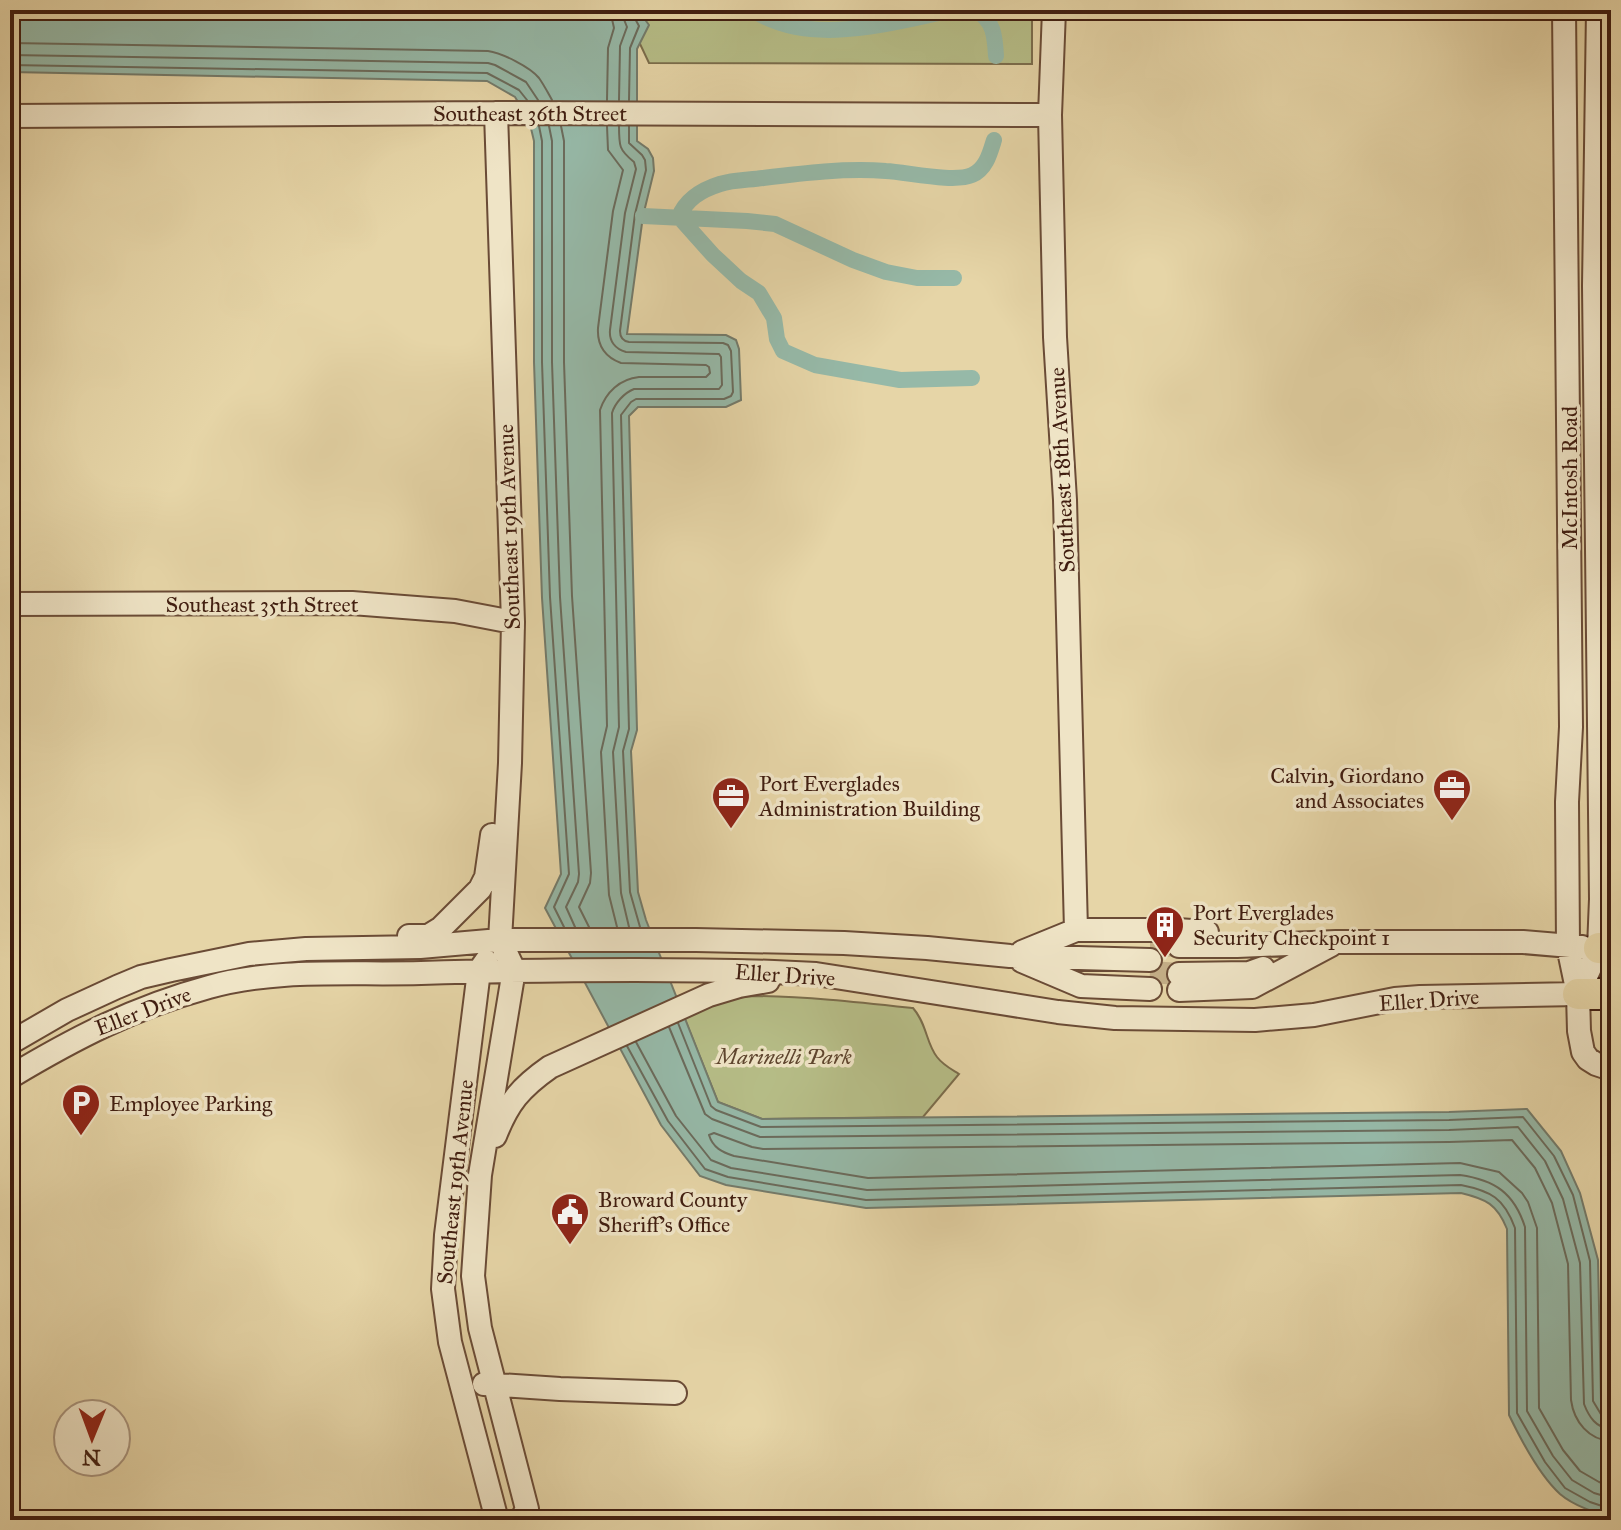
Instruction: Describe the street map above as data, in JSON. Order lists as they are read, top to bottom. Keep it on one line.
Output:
{"streets":{"street":["Southeast 36th Street","Southeast 18th Avenue","McIntosh Road","Southeast 19th Avenue","Southeast 35th Street","Eller Drive"]},"crossings":[["Southeast 36th Street","Southeast 18th Avenue"],["Southeast 36th Street","Southeast 19th Avenue"],["Southeast 18th Avenue","Eller Drive"],["McIntosh Road","Eller Drive"],["Southeast 19th Avenue","Southeast 35th Street"],["Southeast 19th Avenue","Eller Drive"]],"parks":["Marinelli Park"],"places":{"office":["Calvin, Giordano and Associates","Port Everglades Administration Building"],"building":["Port Everglades Security Checkpoint 1"],"parking":["Employee Parking"],"public building":["Broward County Sheriff's Office"]},"north":"bottom"}
